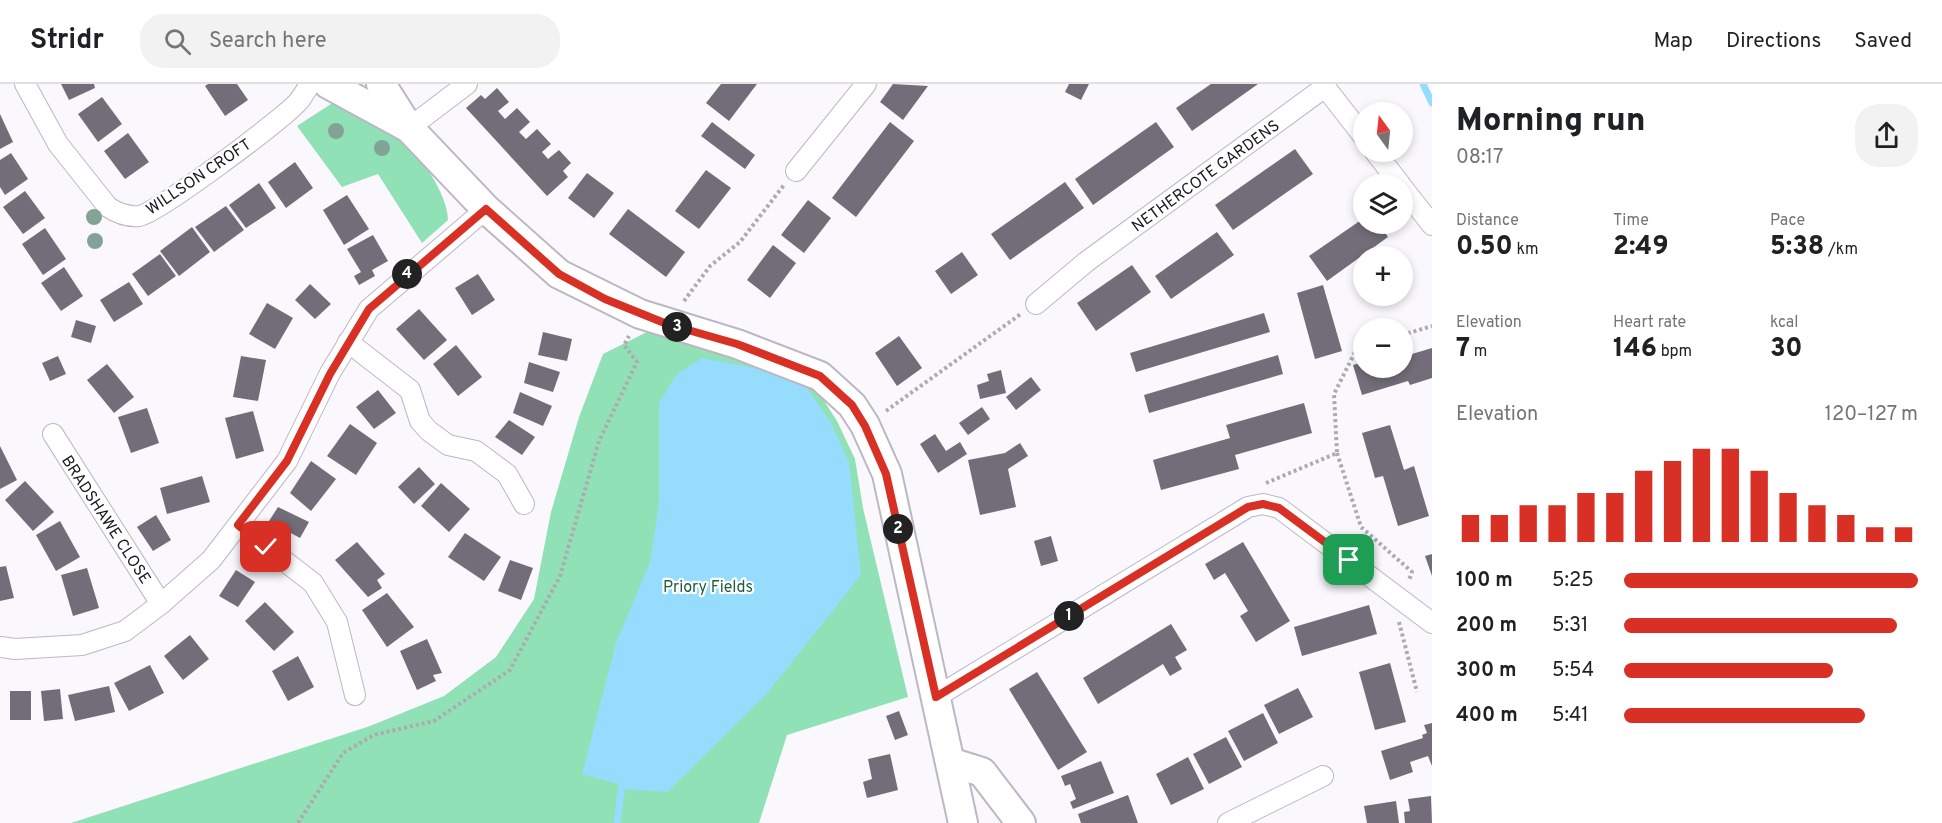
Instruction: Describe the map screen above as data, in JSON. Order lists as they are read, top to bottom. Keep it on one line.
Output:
{"streets":{"street":["NETHERCOTE GARDENS","WILLSON CROFT","BRADSHAWE CLOSE"]},"parks":["Priory Fields"],"north":"top","page":{"header":"Stridr","search":"Search here","nav":["Map","Directions","Saved"],"heading":["Morning run","08:17"],"map_buttons":["+","−"],"stats":[["Distance","0.50 km"],["Time","2:49"],["Pace","5:38 /km"],["Elevation","7 m"],["Heart rate","146 bpm"],["kcal","30"]],"pins":["4","3","2","1"],"chart":["Elevation","120–127 m"],"list":[{"name":"100 m","note":"5:25"},{"name":"200 m","note":"5:31"},{"name":"300 m","note":"5:54"},{"name":"400 m","note":"5:41"}]}}
